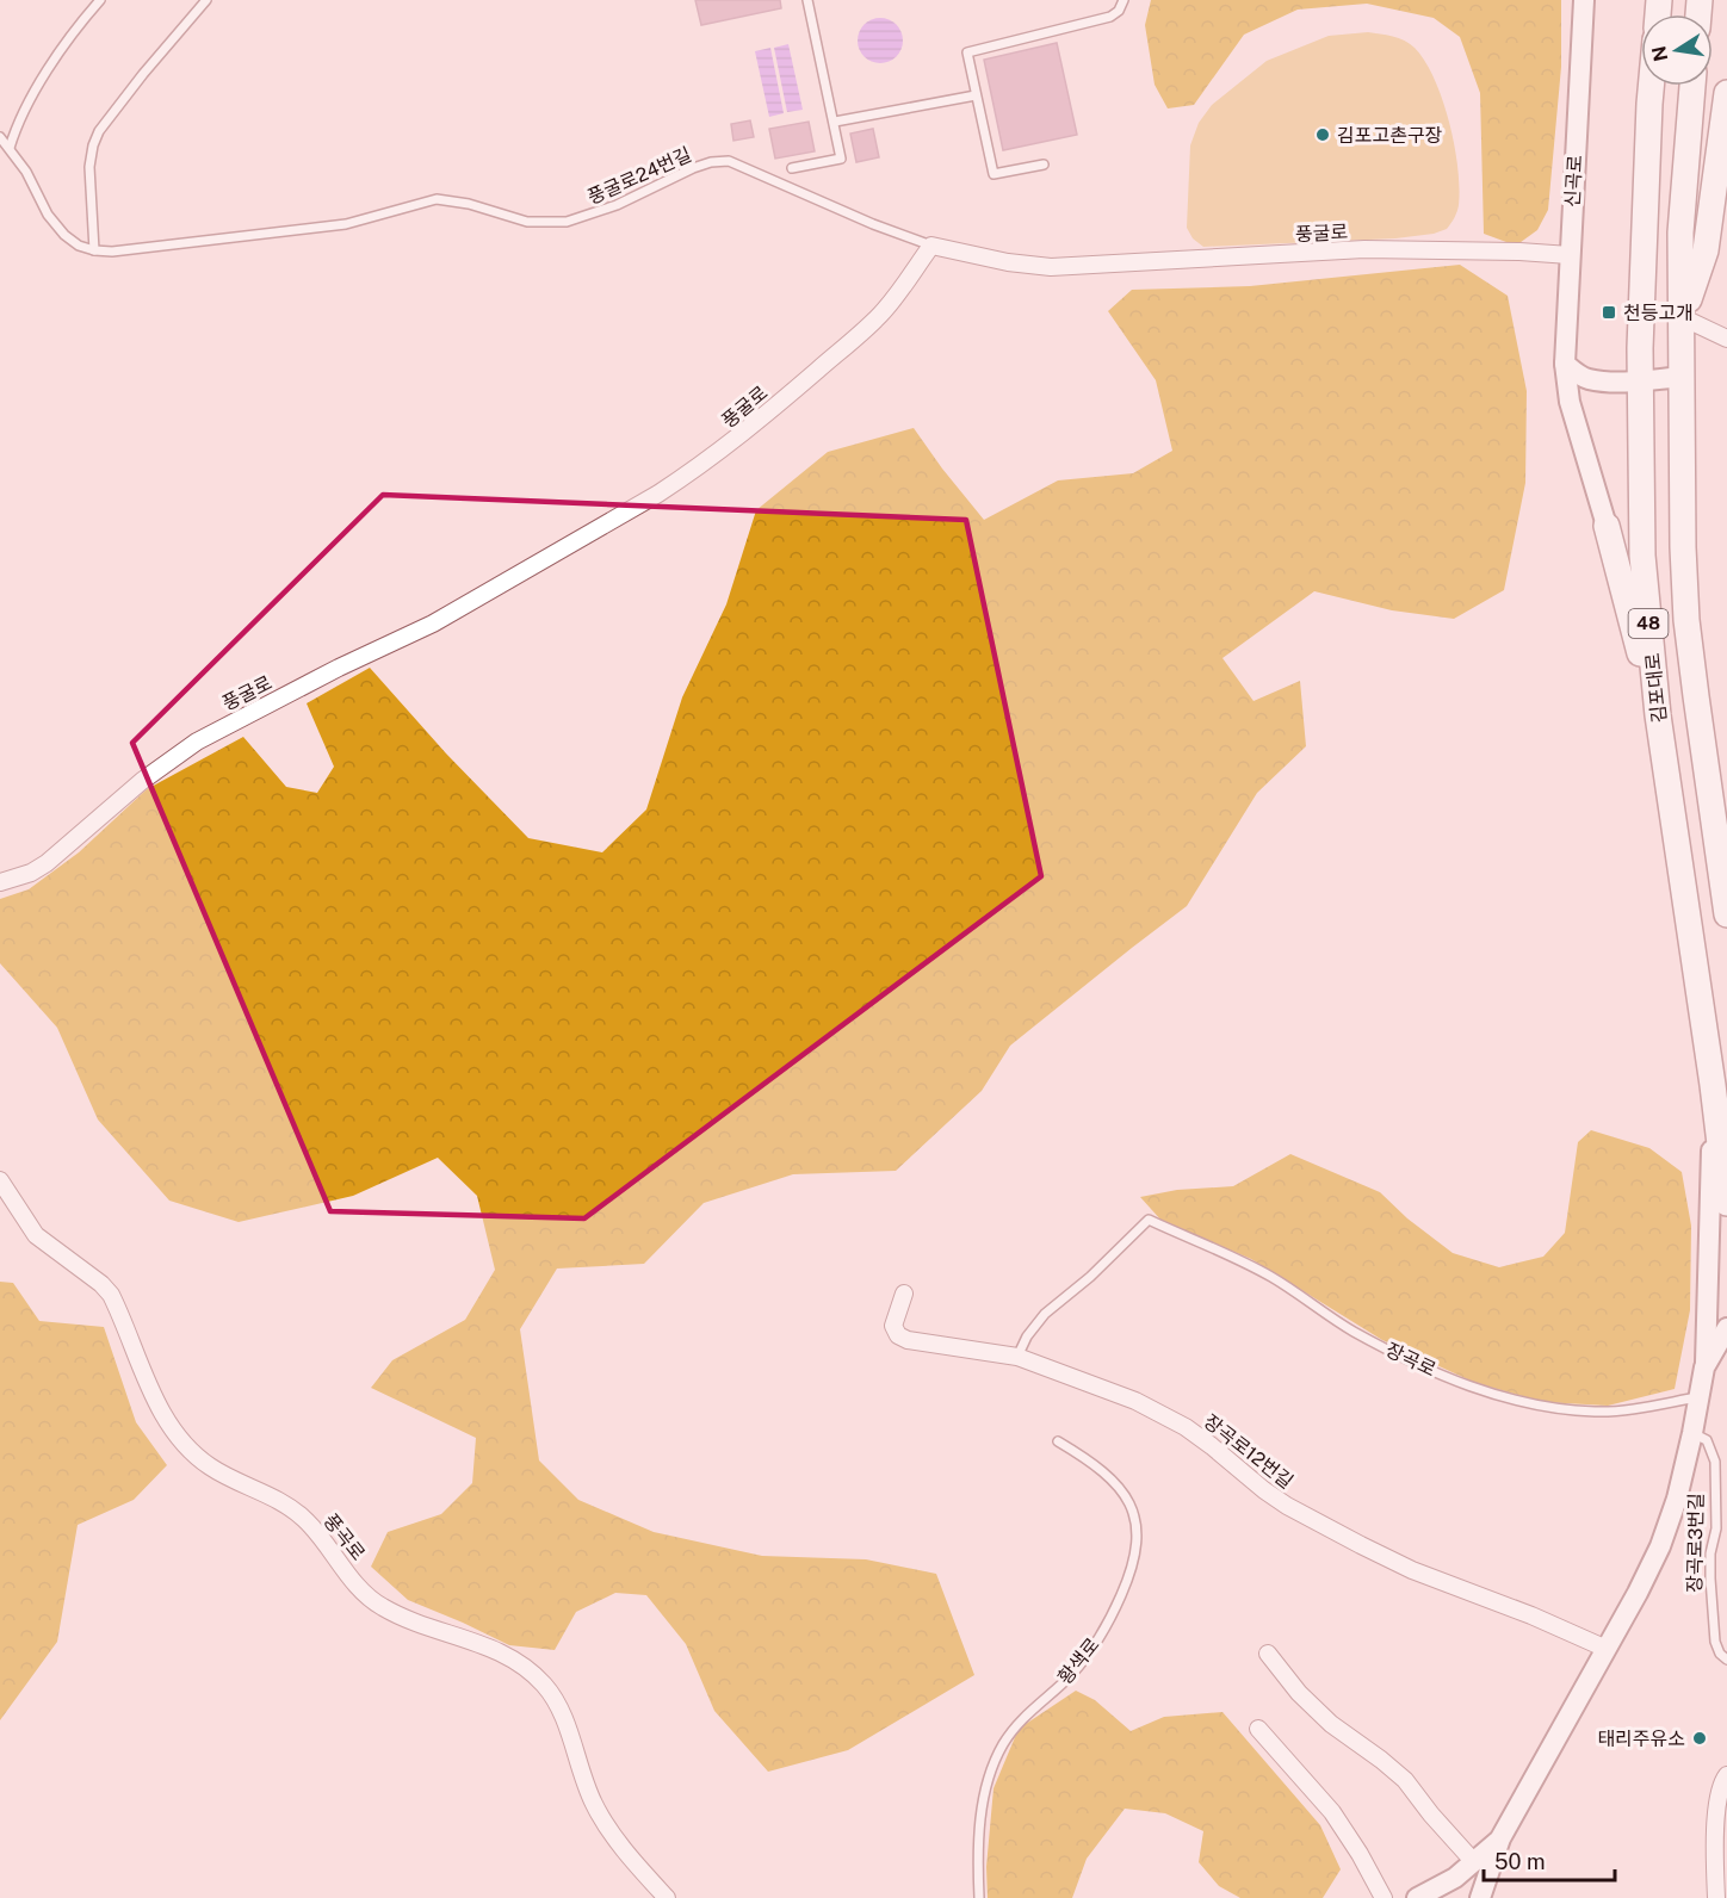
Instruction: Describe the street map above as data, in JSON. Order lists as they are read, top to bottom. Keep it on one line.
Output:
{"streets":{"main road":["48","김포대로"],"street":["신곡로","풍굴로","장곡로12번길","풍곡로"],"lane":["풍굴로24번길","장곡로","장곡로3번길","황색로"]},"crossings":[["풍굴로24번길","풍굴로"],["신곡로","풍굴로"],["장곡로","장곡로12번길"]],"places":{"other":["김포고촌구장","태리주유소"],"transit":["천등고개"]},"scale_bar":"50 m","north":"left"}
